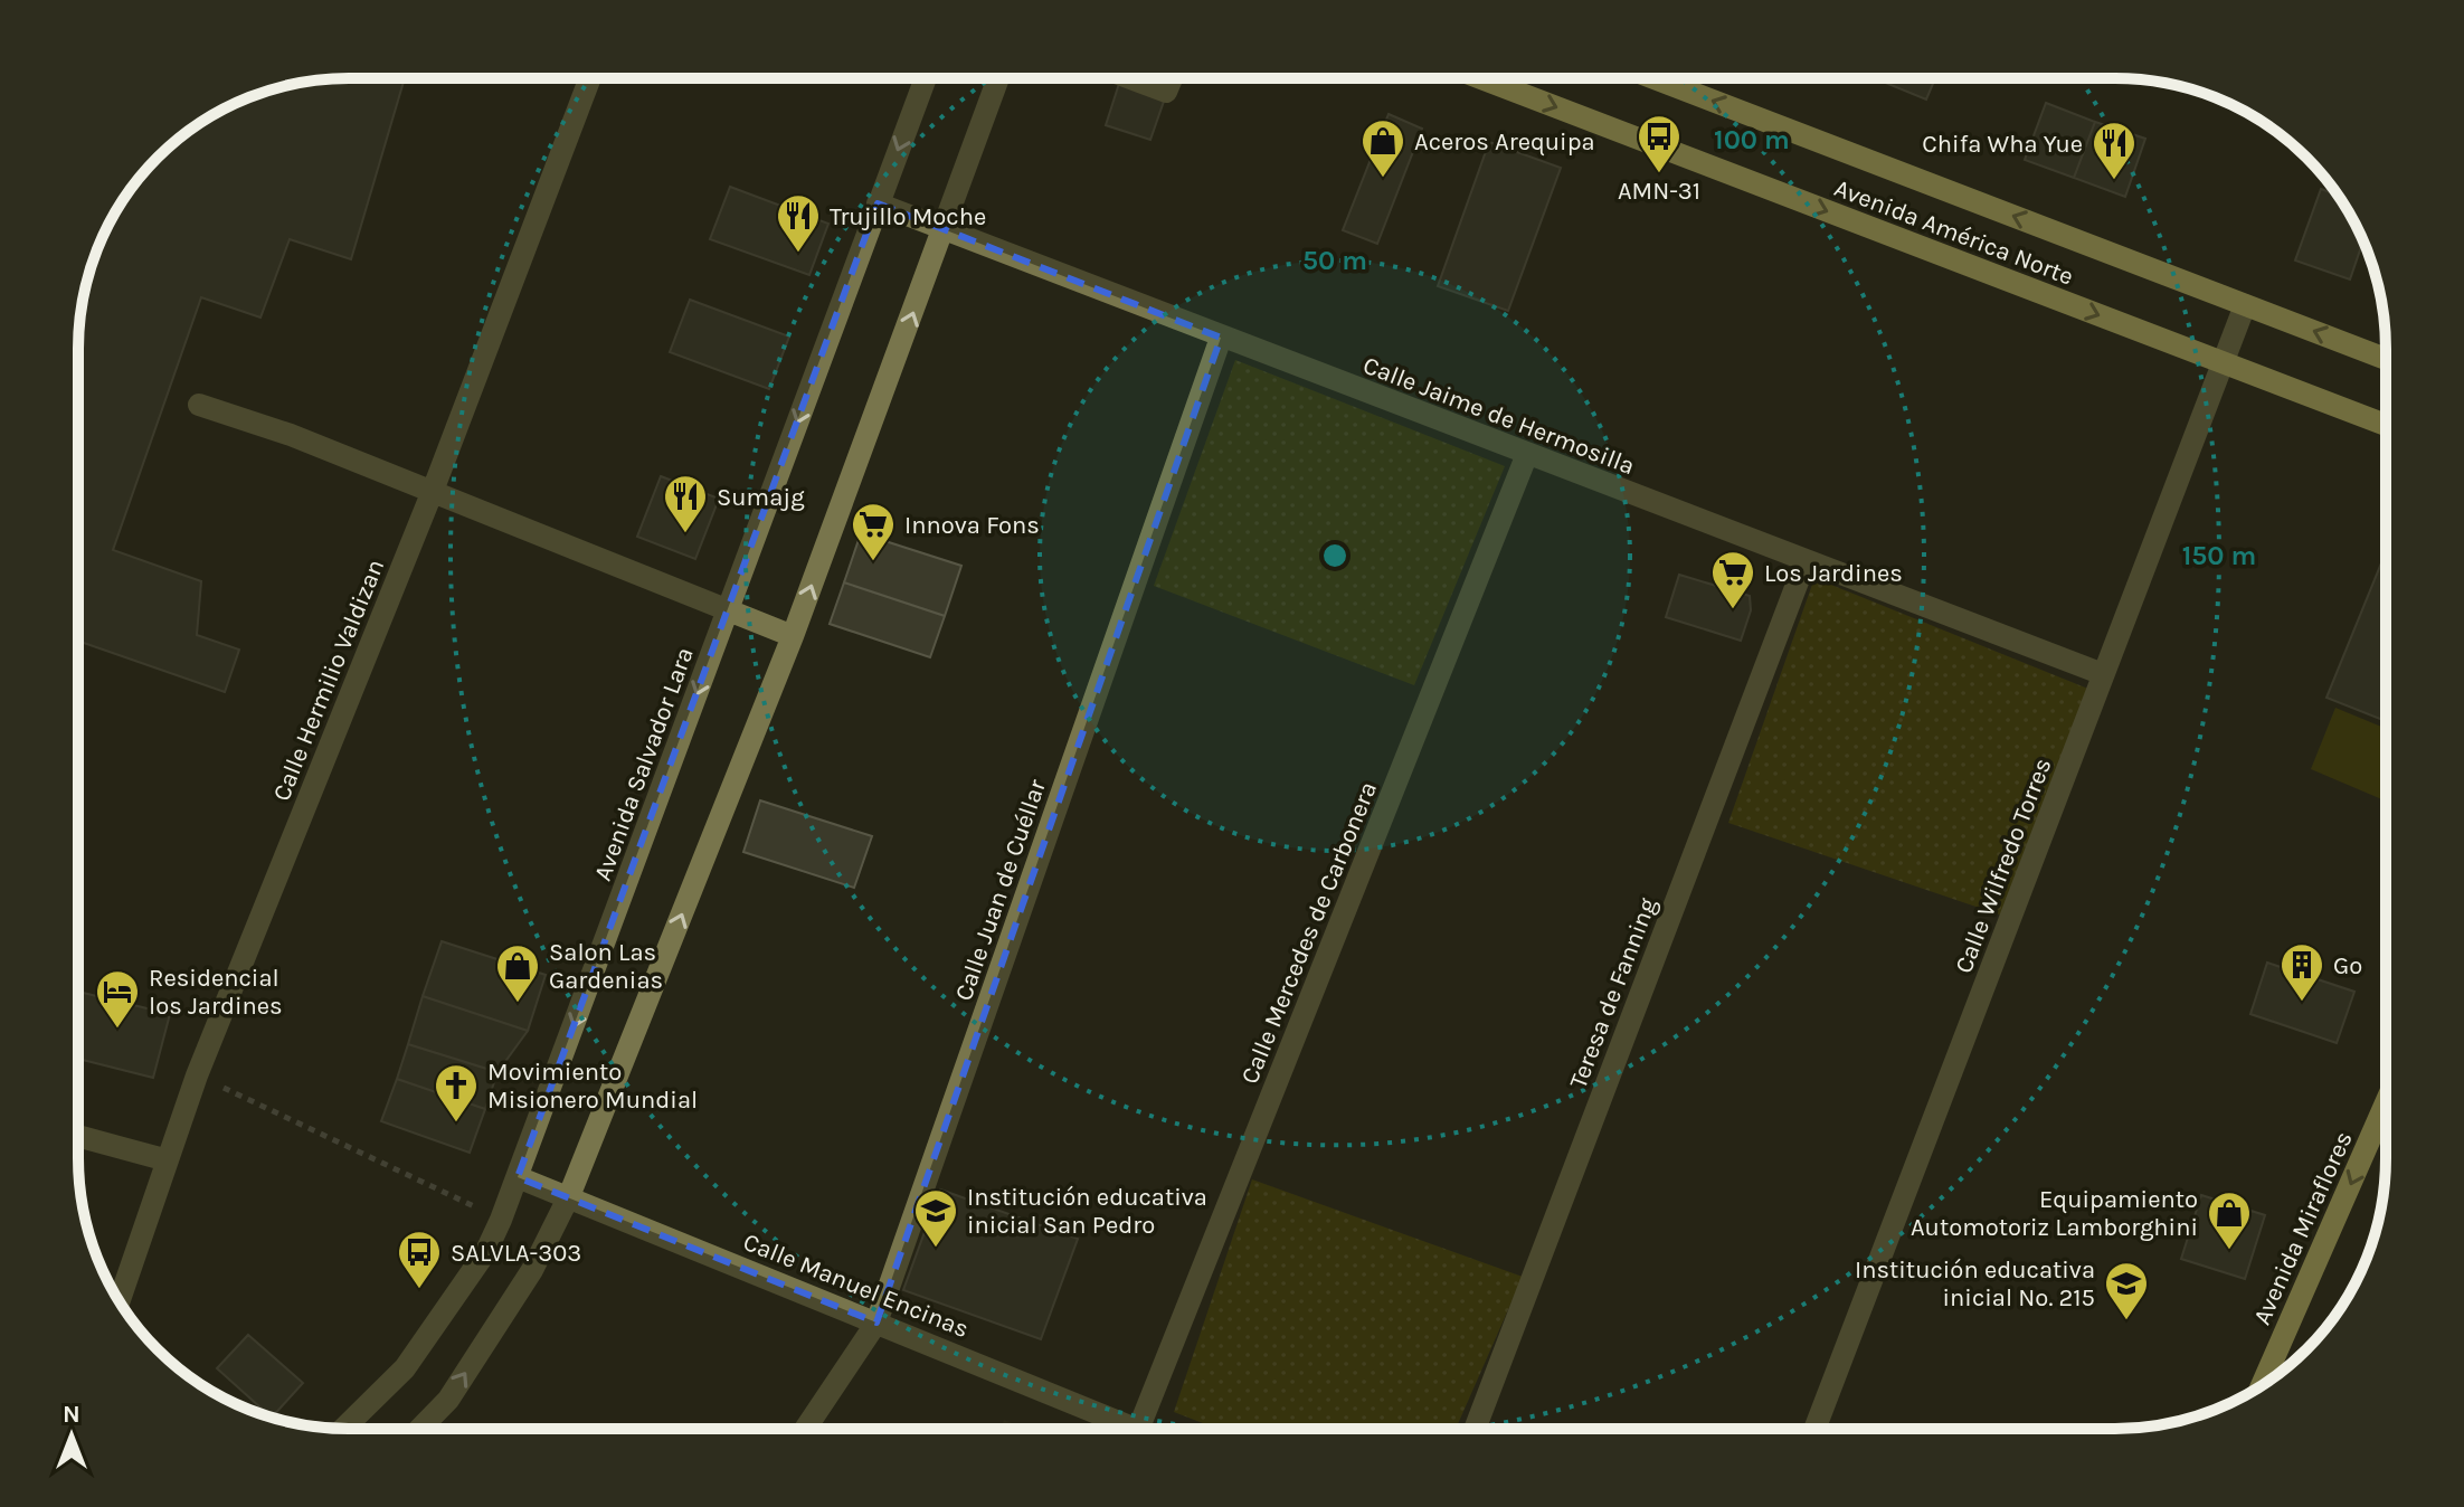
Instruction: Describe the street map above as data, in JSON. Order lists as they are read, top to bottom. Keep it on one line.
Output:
{"streets":{"main road":["Avenida América Norte","Avenida Miraflores"],"street":["Calle Jaime de Hermosilla","Calle Hermilio Valdizan","Avenida Salvador Lara","Calle Wilfredo Torres","Calle Juan de Cuéllar","Calle Mercedes de Carbonera","Teresa de Fanning","Calle Manuel Encinas"]},"crossings":[["Avenida América Norte","Calle Wilfredo Torres"],["Calle Jaime de Hermosilla","Avenida Salvador Lara"],["Calle Jaime de Hermosilla","Calle Wilfredo Torres"],["Calle Jaime de Hermosilla","Calle Juan de Cuéllar"],["Calle Jaime de Hermosilla","Calle Mercedes de Carbonera"],["Calle Jaime de Hermosilla","Teresa de Fanning"],["Avenida Salvador Lara","Calle Manuel Encinas"],["Calle Juan de Cuéllar","Calle Manuel Encinas"]],"one_way":["Avenida Miraflores"],"places":{"bus stop":["AMN-31","SALVLA-303"],"shop":["Aceros Arequipa","Salon Las Gardenias","Equipamiento Automotoriz Lamborghini"],"restaurant":["Chifa Wha Yue","Trujillo Moche","Sumajg"],"supermarket":["Innova Fons","Los Jardines"],"building":["Go"],"hotel":["Residencial los Jardines"],"church":["Movimiento Misionero Mundial"],"school or university":["Institución educativa inicial San Pedro","Institución educativa inicial No. 215"]},"north":"top","rings":["100 m","50 m","150 m"]}
